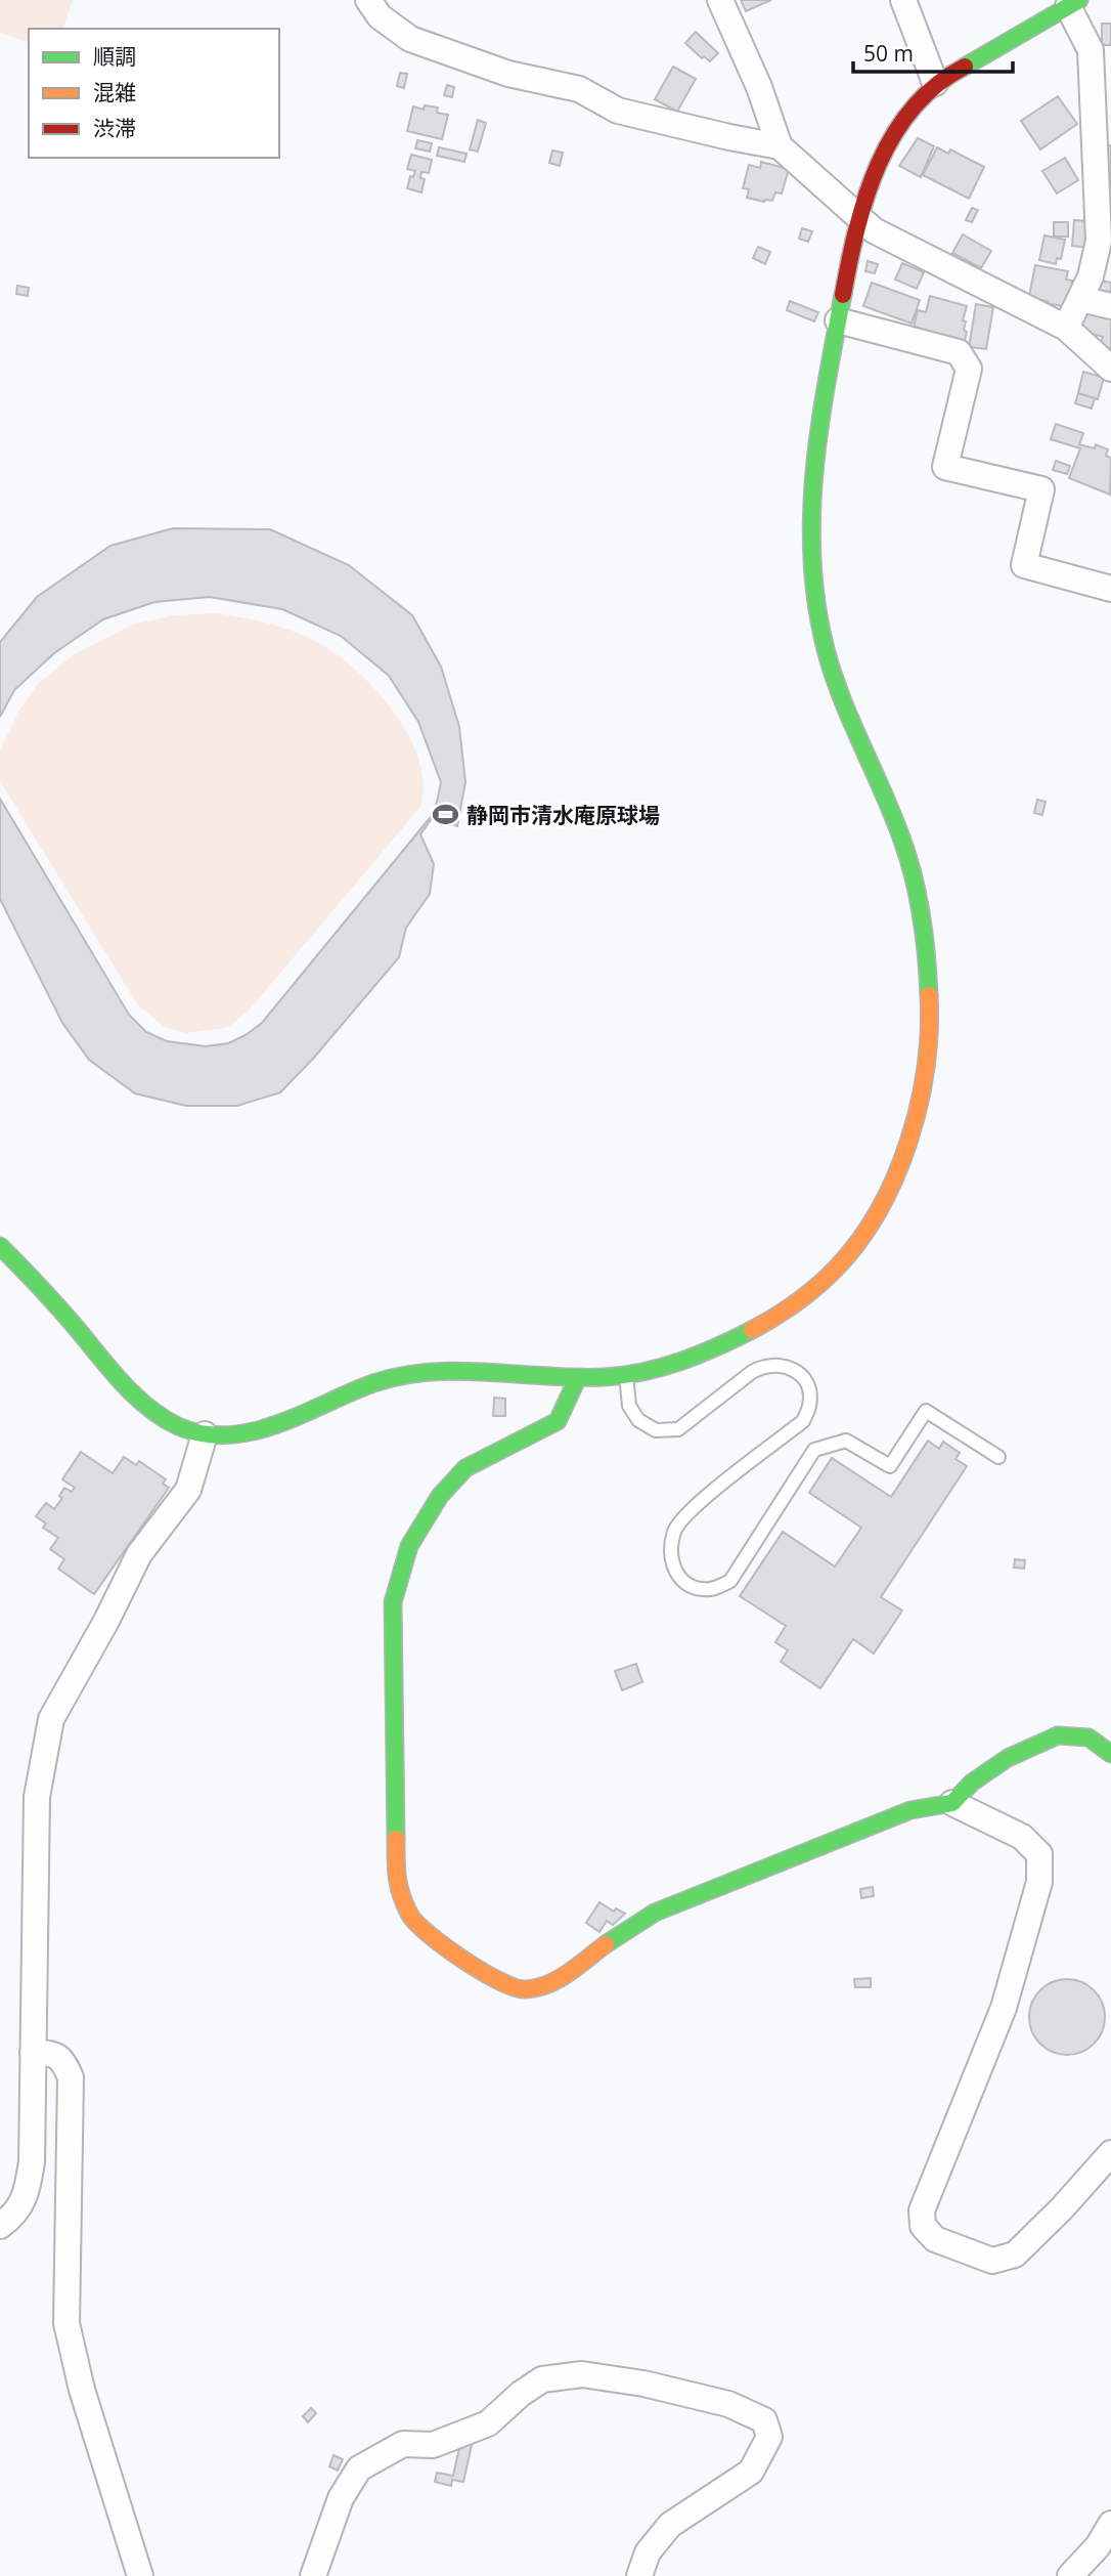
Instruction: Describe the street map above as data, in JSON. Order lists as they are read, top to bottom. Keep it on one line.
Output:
{"places":{"sports":["静岡市清水庵原球場"]},"legend":["順調","混雑","渋滞"],"scale_bar":"50 m"}
